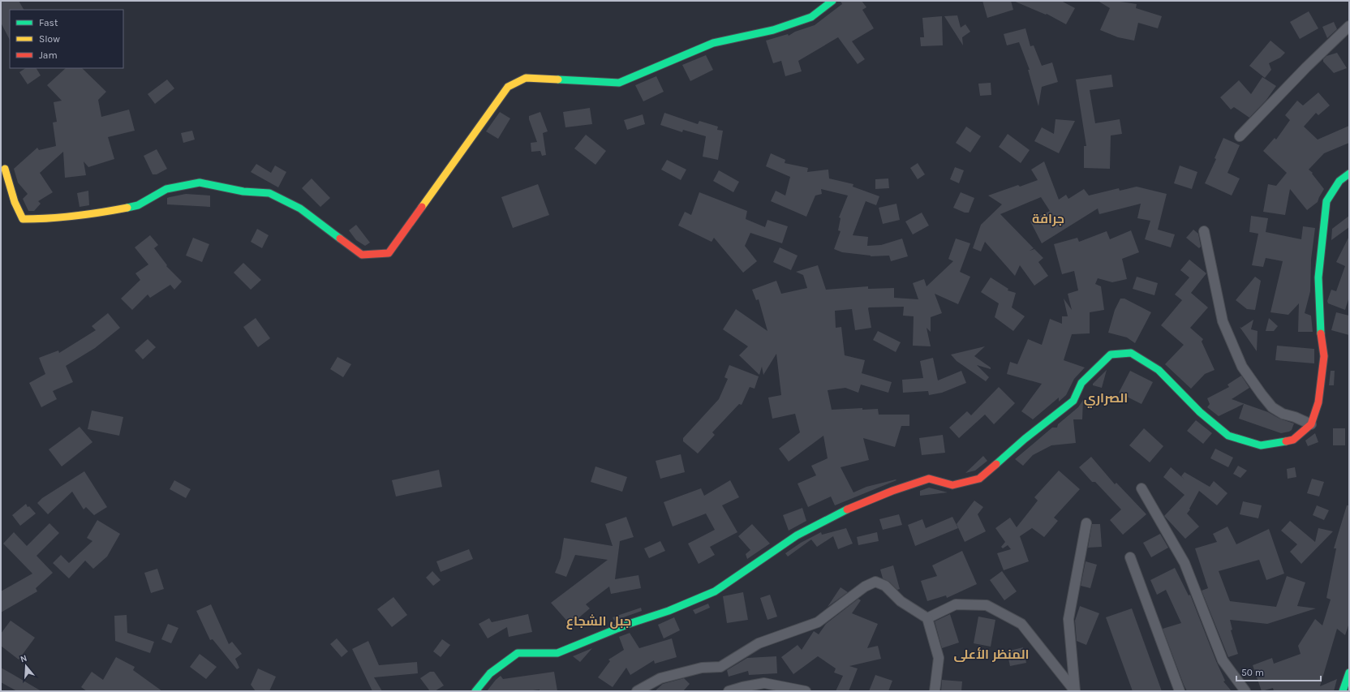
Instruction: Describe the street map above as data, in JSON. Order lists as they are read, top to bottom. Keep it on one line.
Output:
{"districts":["جرافة","الصراري","جبل الشجاع","المنظر الأعلى"],"legend":["Fast","Slow","Jam"],"scale_bar":"50 m","north":"top"}
